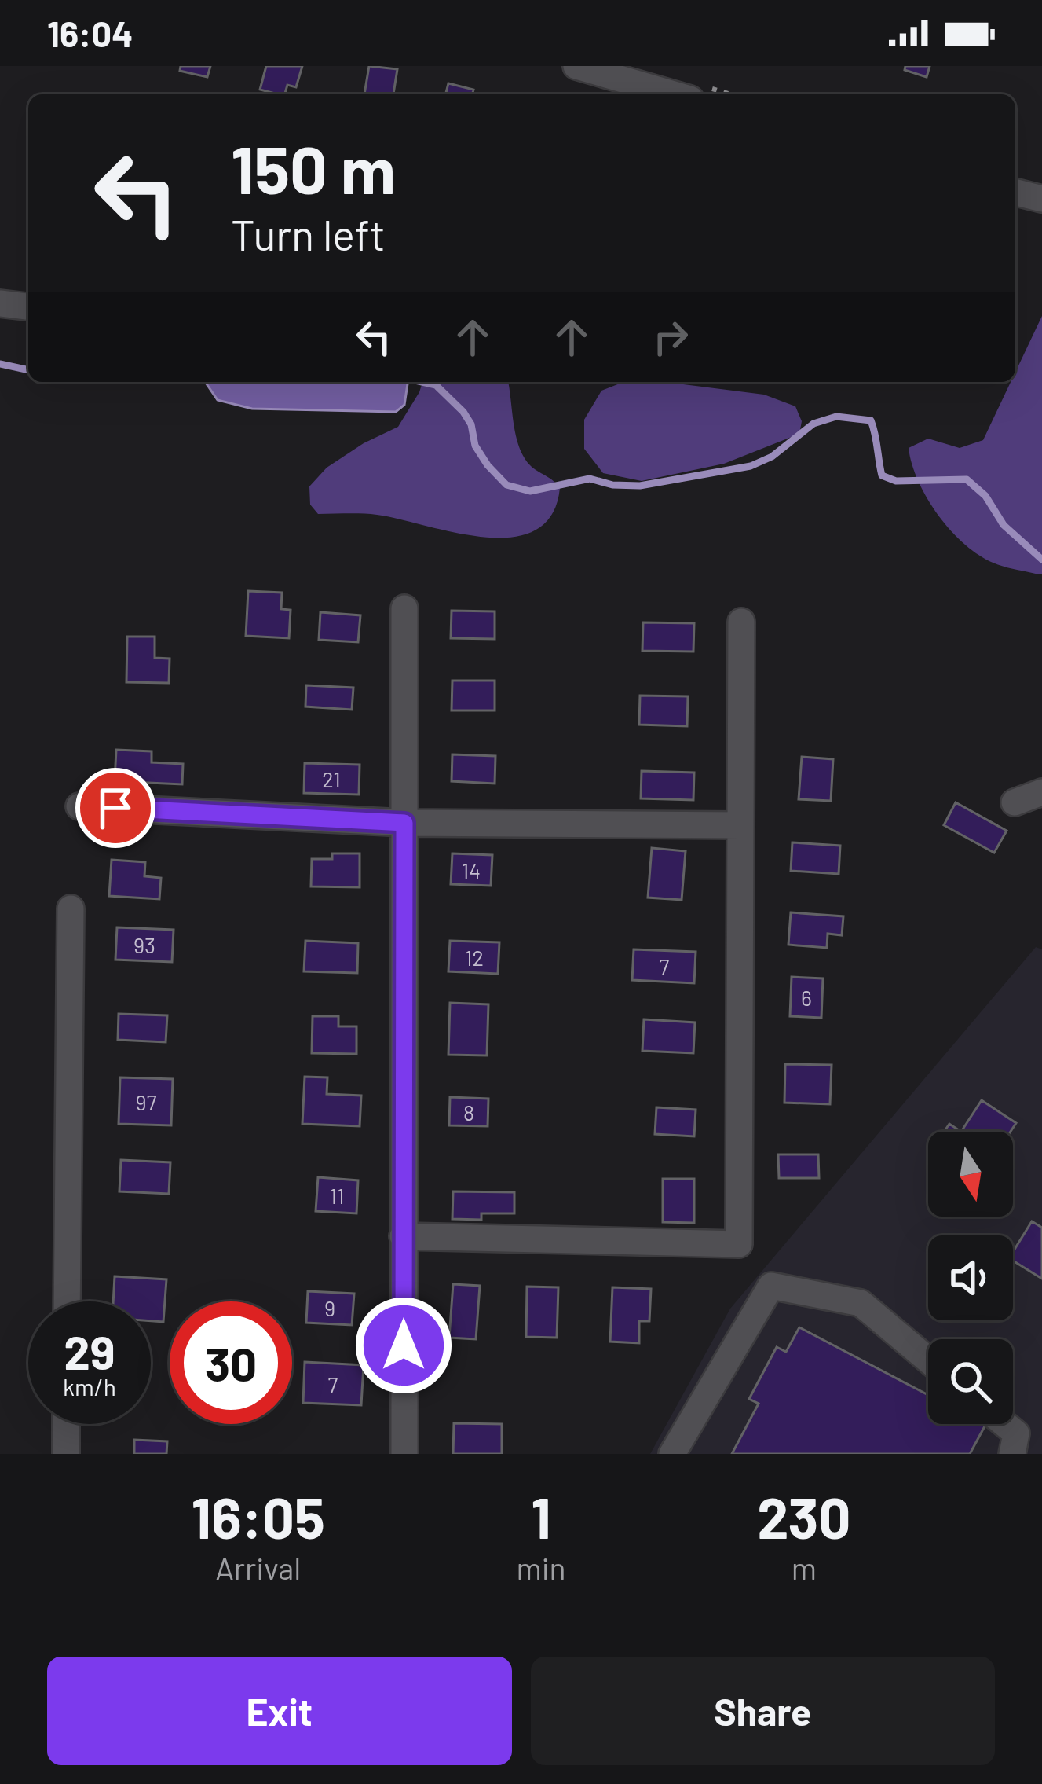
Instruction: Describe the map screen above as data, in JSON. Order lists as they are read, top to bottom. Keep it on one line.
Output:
{"house_numbers":["21","14","93","12","7","6","97","8","11","9","7"],"north":"bottom","page":{"status":"16:04","turn":["150 m","Turn left"],"speed":"29 km/h","limit":"30","eta":["16:05","Arrival","1","min","230","m"],"buttons":["Exit","Share"]}}
